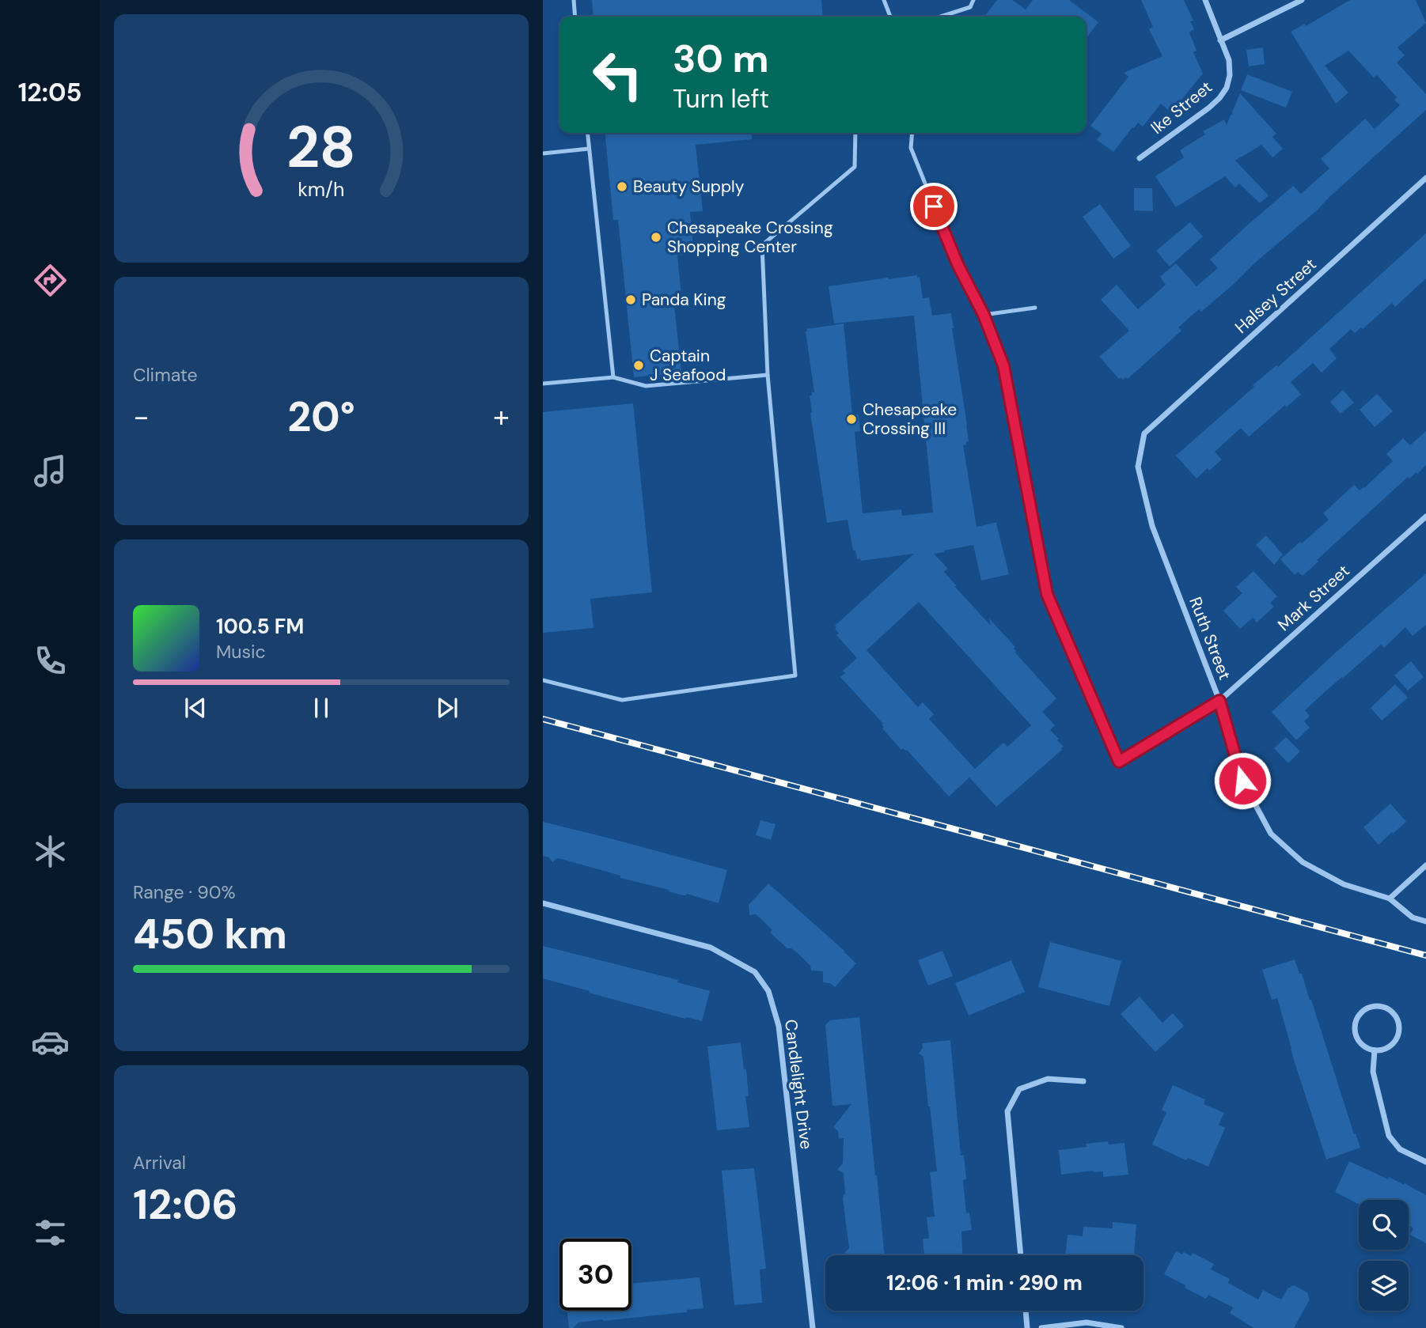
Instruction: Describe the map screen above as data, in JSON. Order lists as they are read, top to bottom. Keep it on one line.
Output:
{"streets":{"street":["Ike Street","Halsey Street","Mark Street","Ruth Street","Candlelight Drive"]},"crossings":[["Halsey Street","Ruth Street"],["Mark Street","Ruth Street"]],"places":["Beauty Supply","Chesapeake Crossing Shopping Center","Panda King","Captain J Seafood","Chesapeake Crossing III"],"page":{"tabs":"12:05","turn":["30 m","Turn left"],"tile":["Climate",["Range · 90%","450 km"],["Arrival","12:06"]],"heat":["−","20°","+"],"song":["100.5 FM","Music"],"limit":"30","trip":"12:06 · 1 min · 290 m","gauge":["28","km/h"]}}
